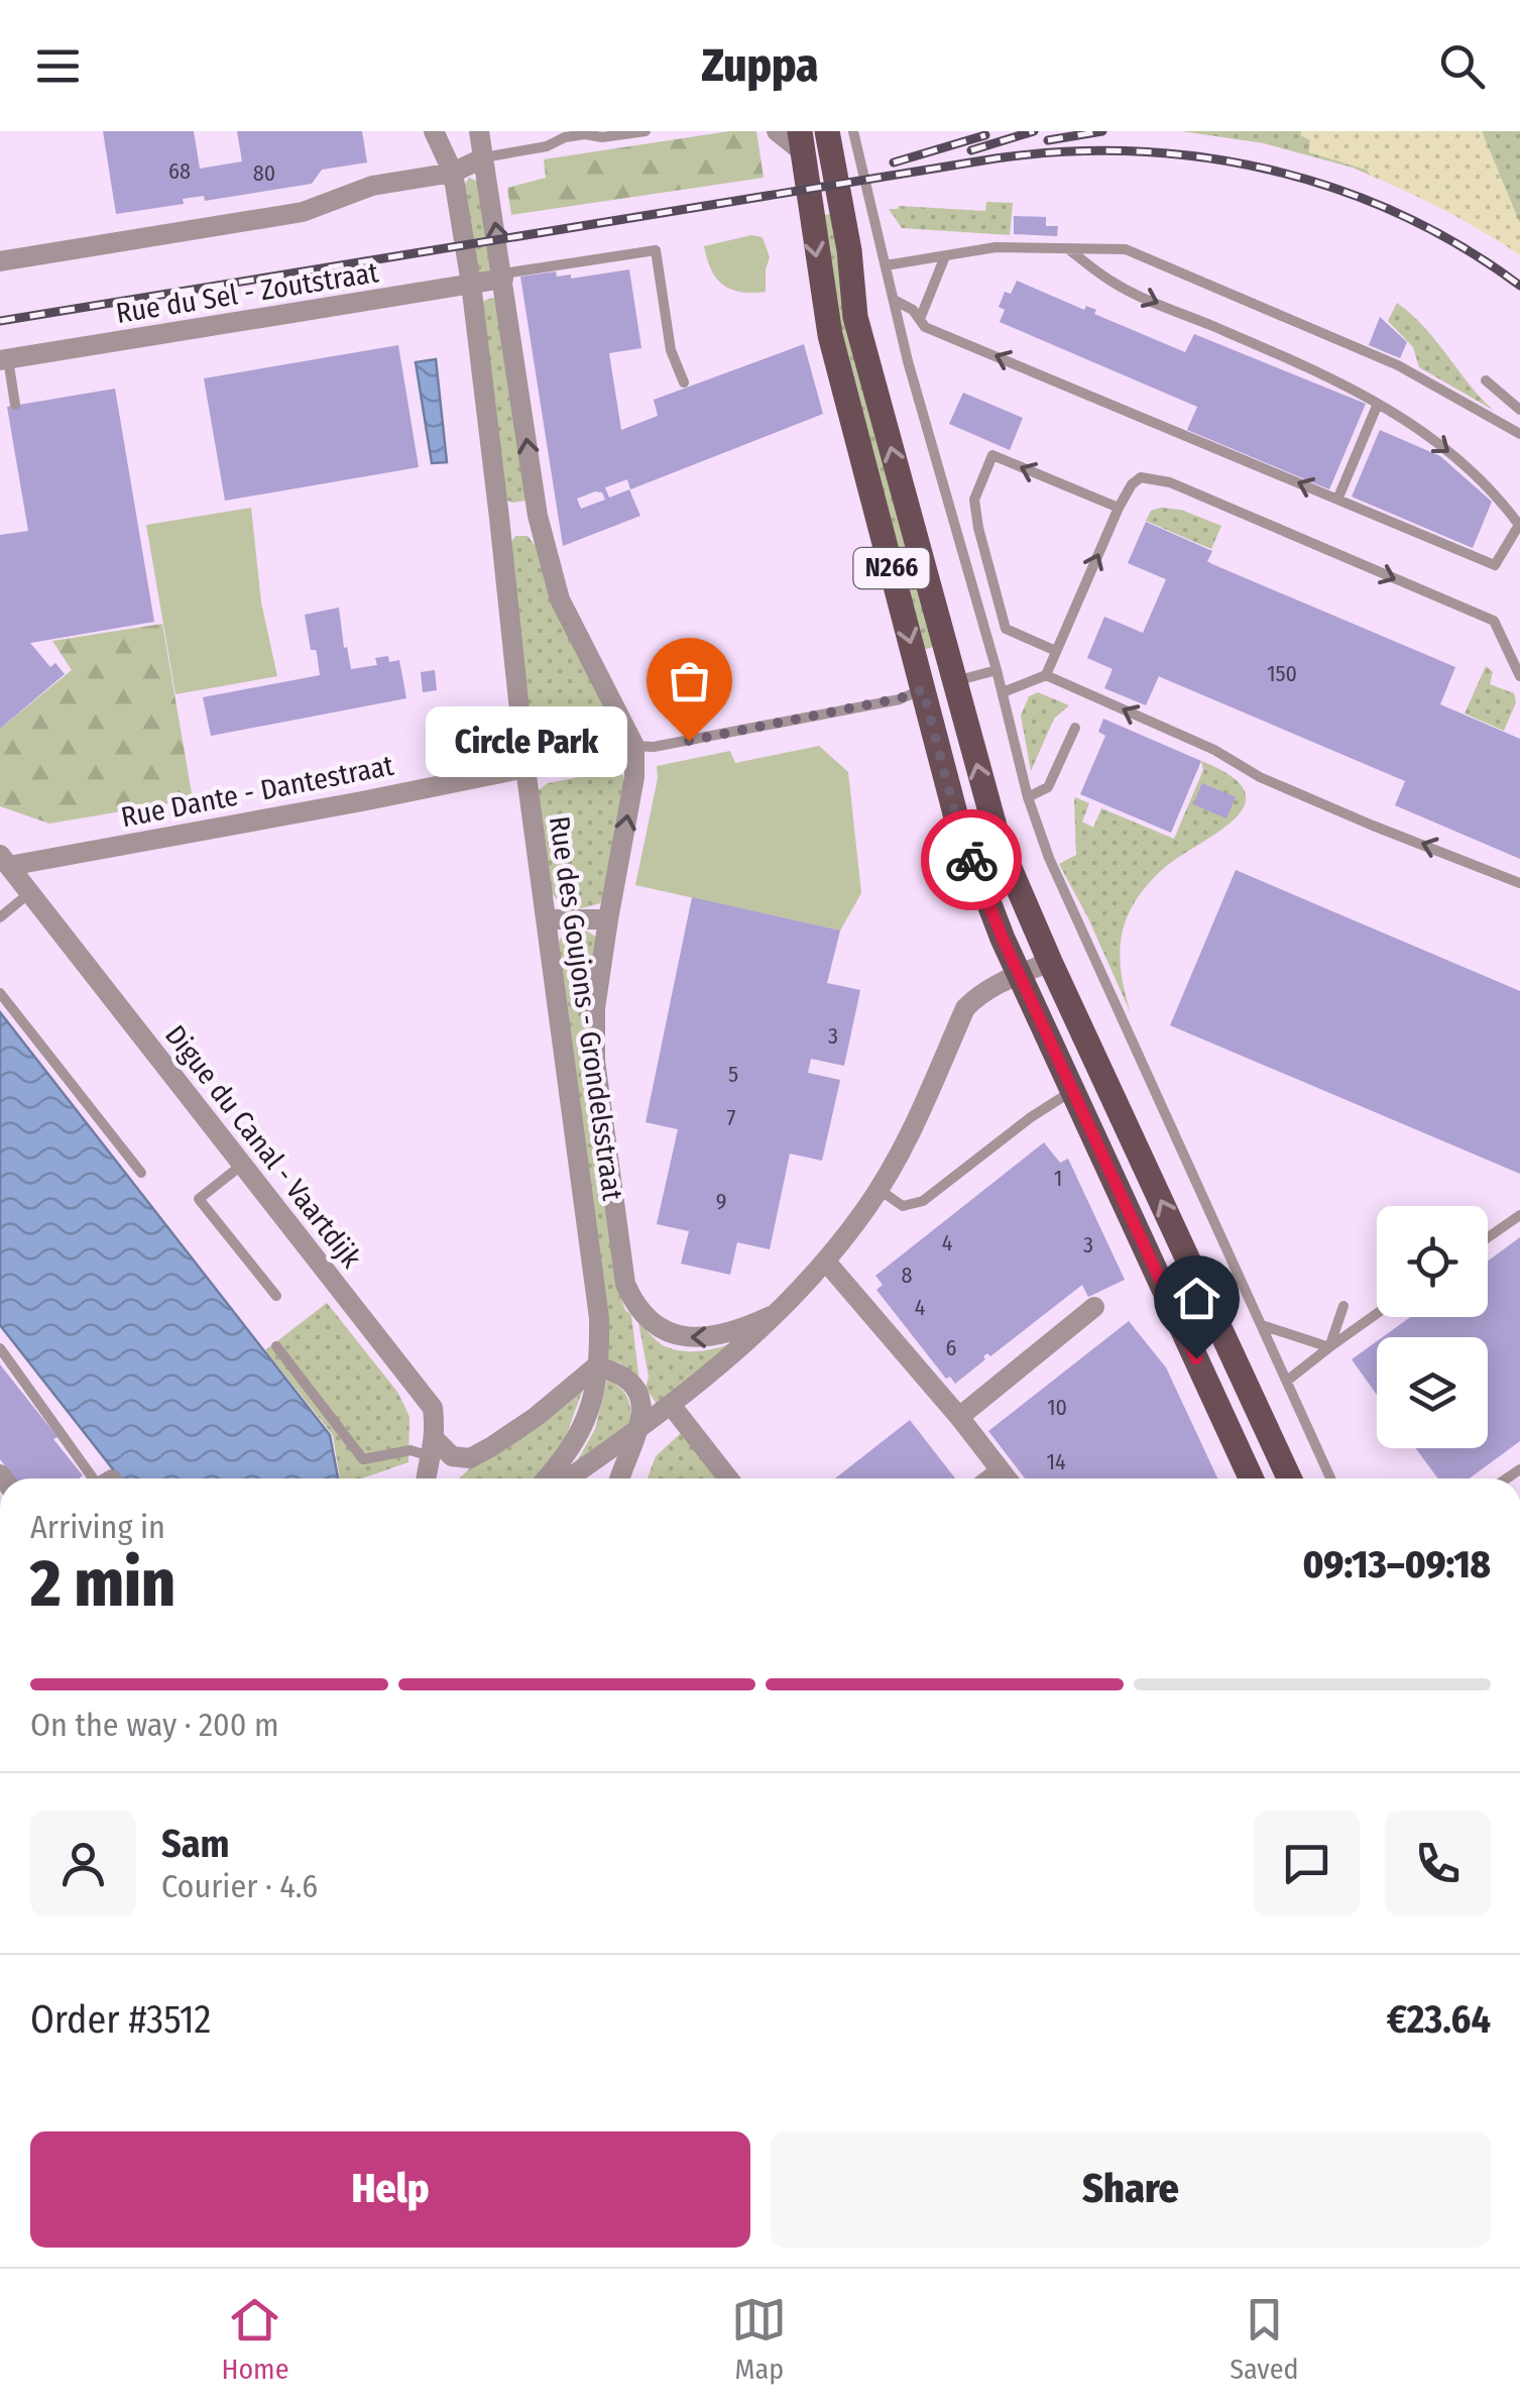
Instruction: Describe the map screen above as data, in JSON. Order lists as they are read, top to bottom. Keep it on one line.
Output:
{"streets":{"main road":["N266"],"street":["Rue du Sel - Zoutstraat","Rue Dante - Dantestraat","Rue des Goujons - Grondelsstraat","Digue du Canal - Vaartdijk"]},"crossings":[["Rue du Sel - Zoutstraat","Rue des Goujons - Grondelsstraat"],["Rue Dante - Dantestraat","Rue des Goujons - Grondelsstraat"],["Rue Dante - Dantestraat","Digue du Canal - Vaartdijk"]],"places":["Circle Park"],"house_numbers":["68","80","150","3","5","7","1","9","4","3","8","4","6","10","14"],"page":{"header":"Zuppa","bubble":"Circle Park","heading":["2 min","Arriving in","09:13–09:18"],"panel":["Sam","Courier · 4.6","Order #3512","€23.64"],"bar":"On the way · 200 m","buttons":["Help","Share"],"tabs":["Home","Map","Saved"]}}
